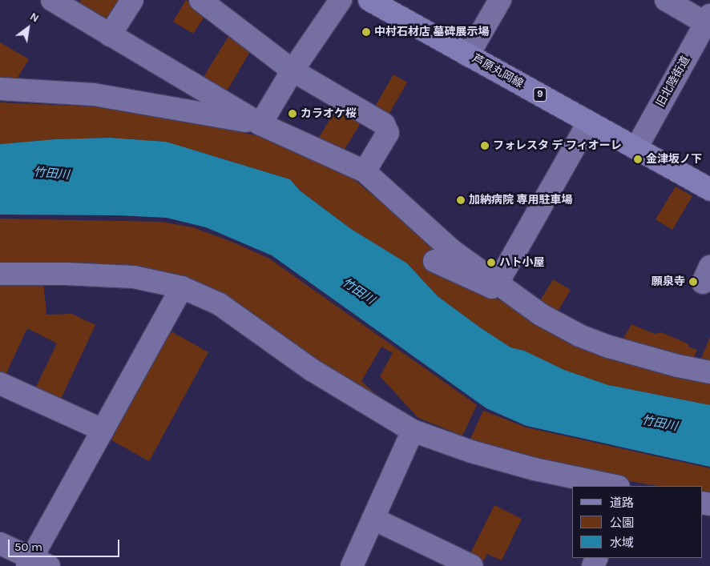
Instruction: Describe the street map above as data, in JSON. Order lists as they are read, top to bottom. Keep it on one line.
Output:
{"streets":{"main road":["芦原丸岡線","9"],"street":["旧北陸街道"]},"crossings":[["芦原丸岡線","旧北陸街道"]],"water":["竹田川"],"places":["中村石材店 墓碑展示場","カラオケ桜","フォレスタ デ フィオーレ","金津坂ノ下","加納病院 専用駐車場","ハト小屋","願泉寺"],"legend":["道路","公園","水域"],"scale_bar":"50 m","north":"top right"}
